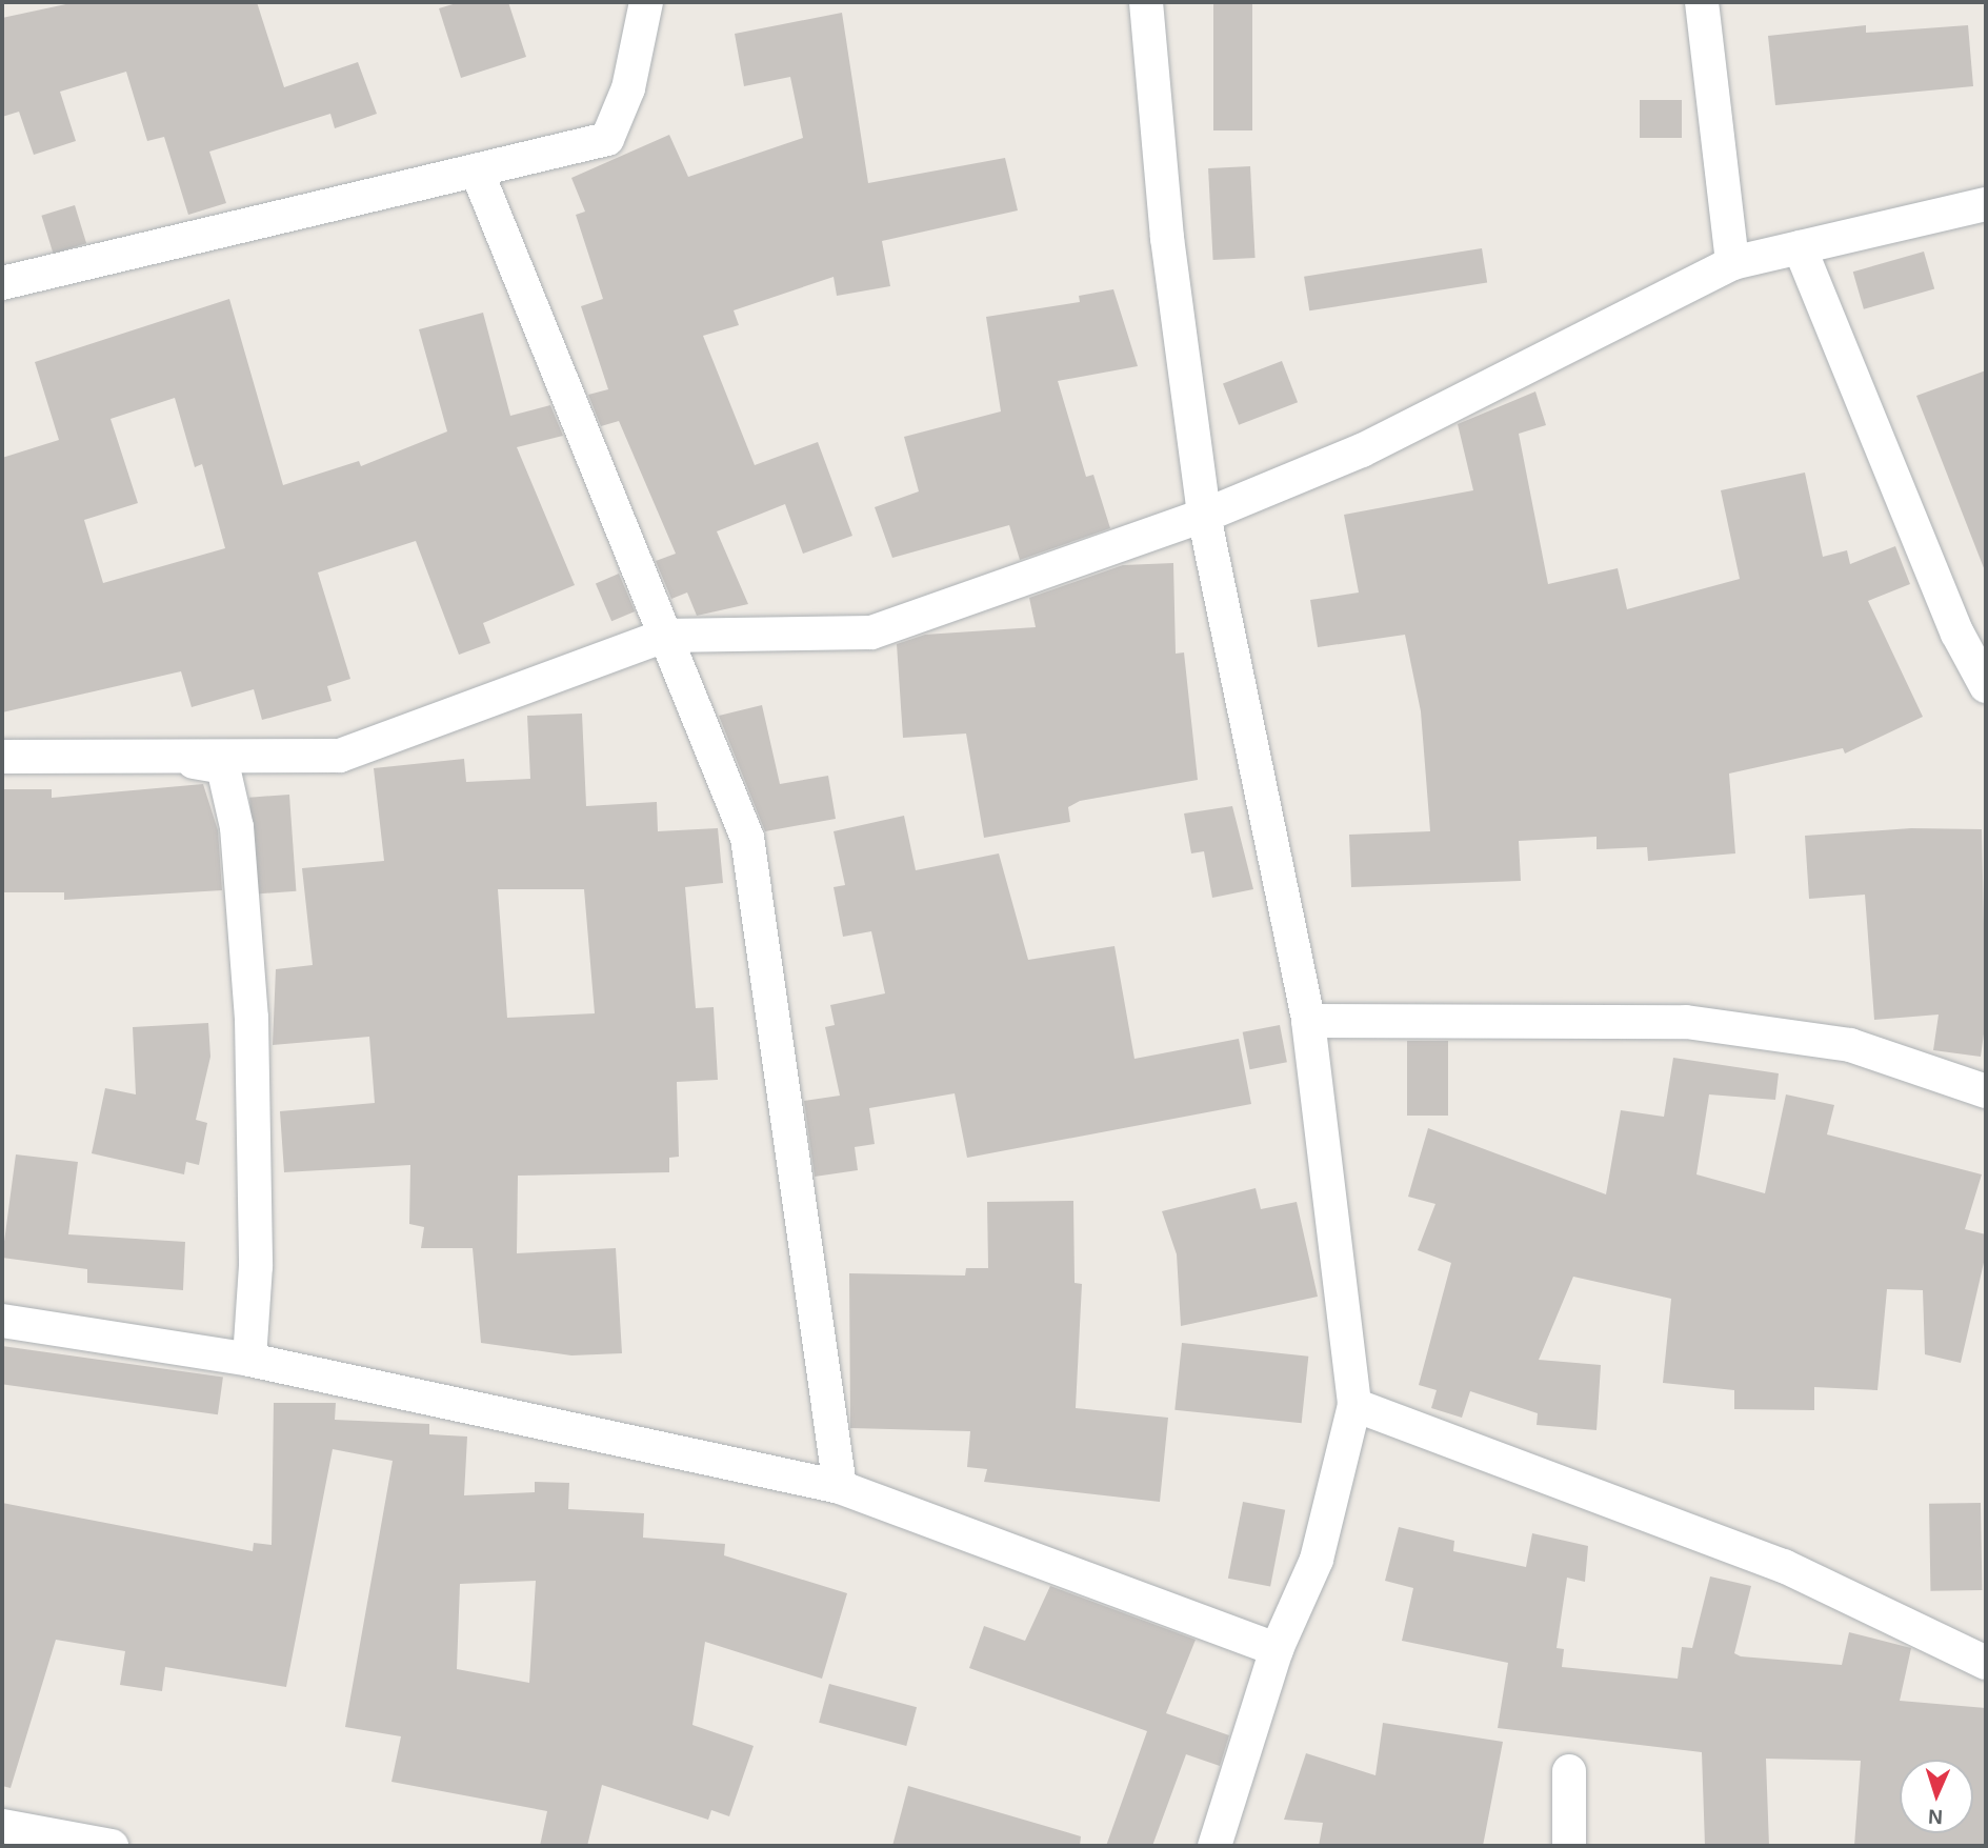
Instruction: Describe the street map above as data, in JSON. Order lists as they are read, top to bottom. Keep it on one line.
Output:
{"north":"bottom"}
